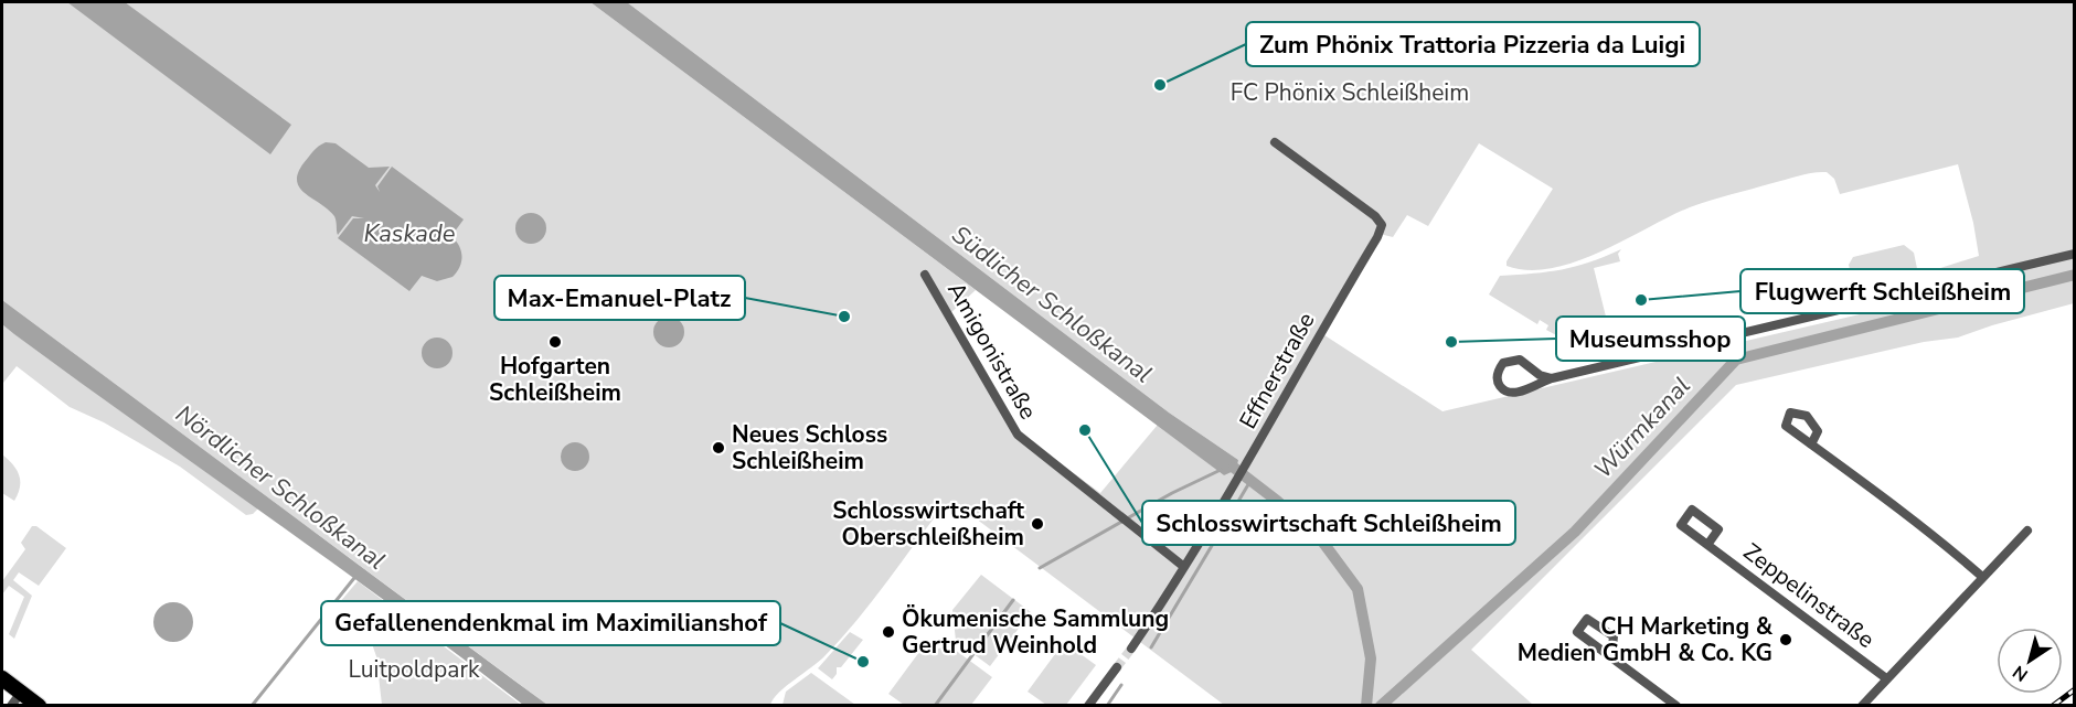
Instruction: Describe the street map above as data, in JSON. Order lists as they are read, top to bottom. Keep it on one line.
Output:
{"streets":{"street":["Amigonistraße","Effnerstraße","Zeppelinstraße"]},"crossings":[["Amigonistraße","Effnerstraße"]],"water":["Kaskade","Südlicher Schloßkanal","Würmkanal","Nördlicher Schloßkanal"],"parks":["FC Phönix Schleißheim","Luitpoldpark"],"places":["Zum Phönix Trattoria Pizzeria da Luigi","Flugwerft Schleißheim","Max-Emanuel-Platz","Hofgarten Schleißheim","Museumsshop","Schlosswirtschaft Schleißheim","Neues Schloss Schleißheim","Schlosswirtschaft Oberschleißheim","Ökumenische Sammlung Gertrud Weinhold","CH Marketing & Medien GmbH & Co. KG","Gefallenendenkmal im Maximilianshof"],"north":"bottom left"}
